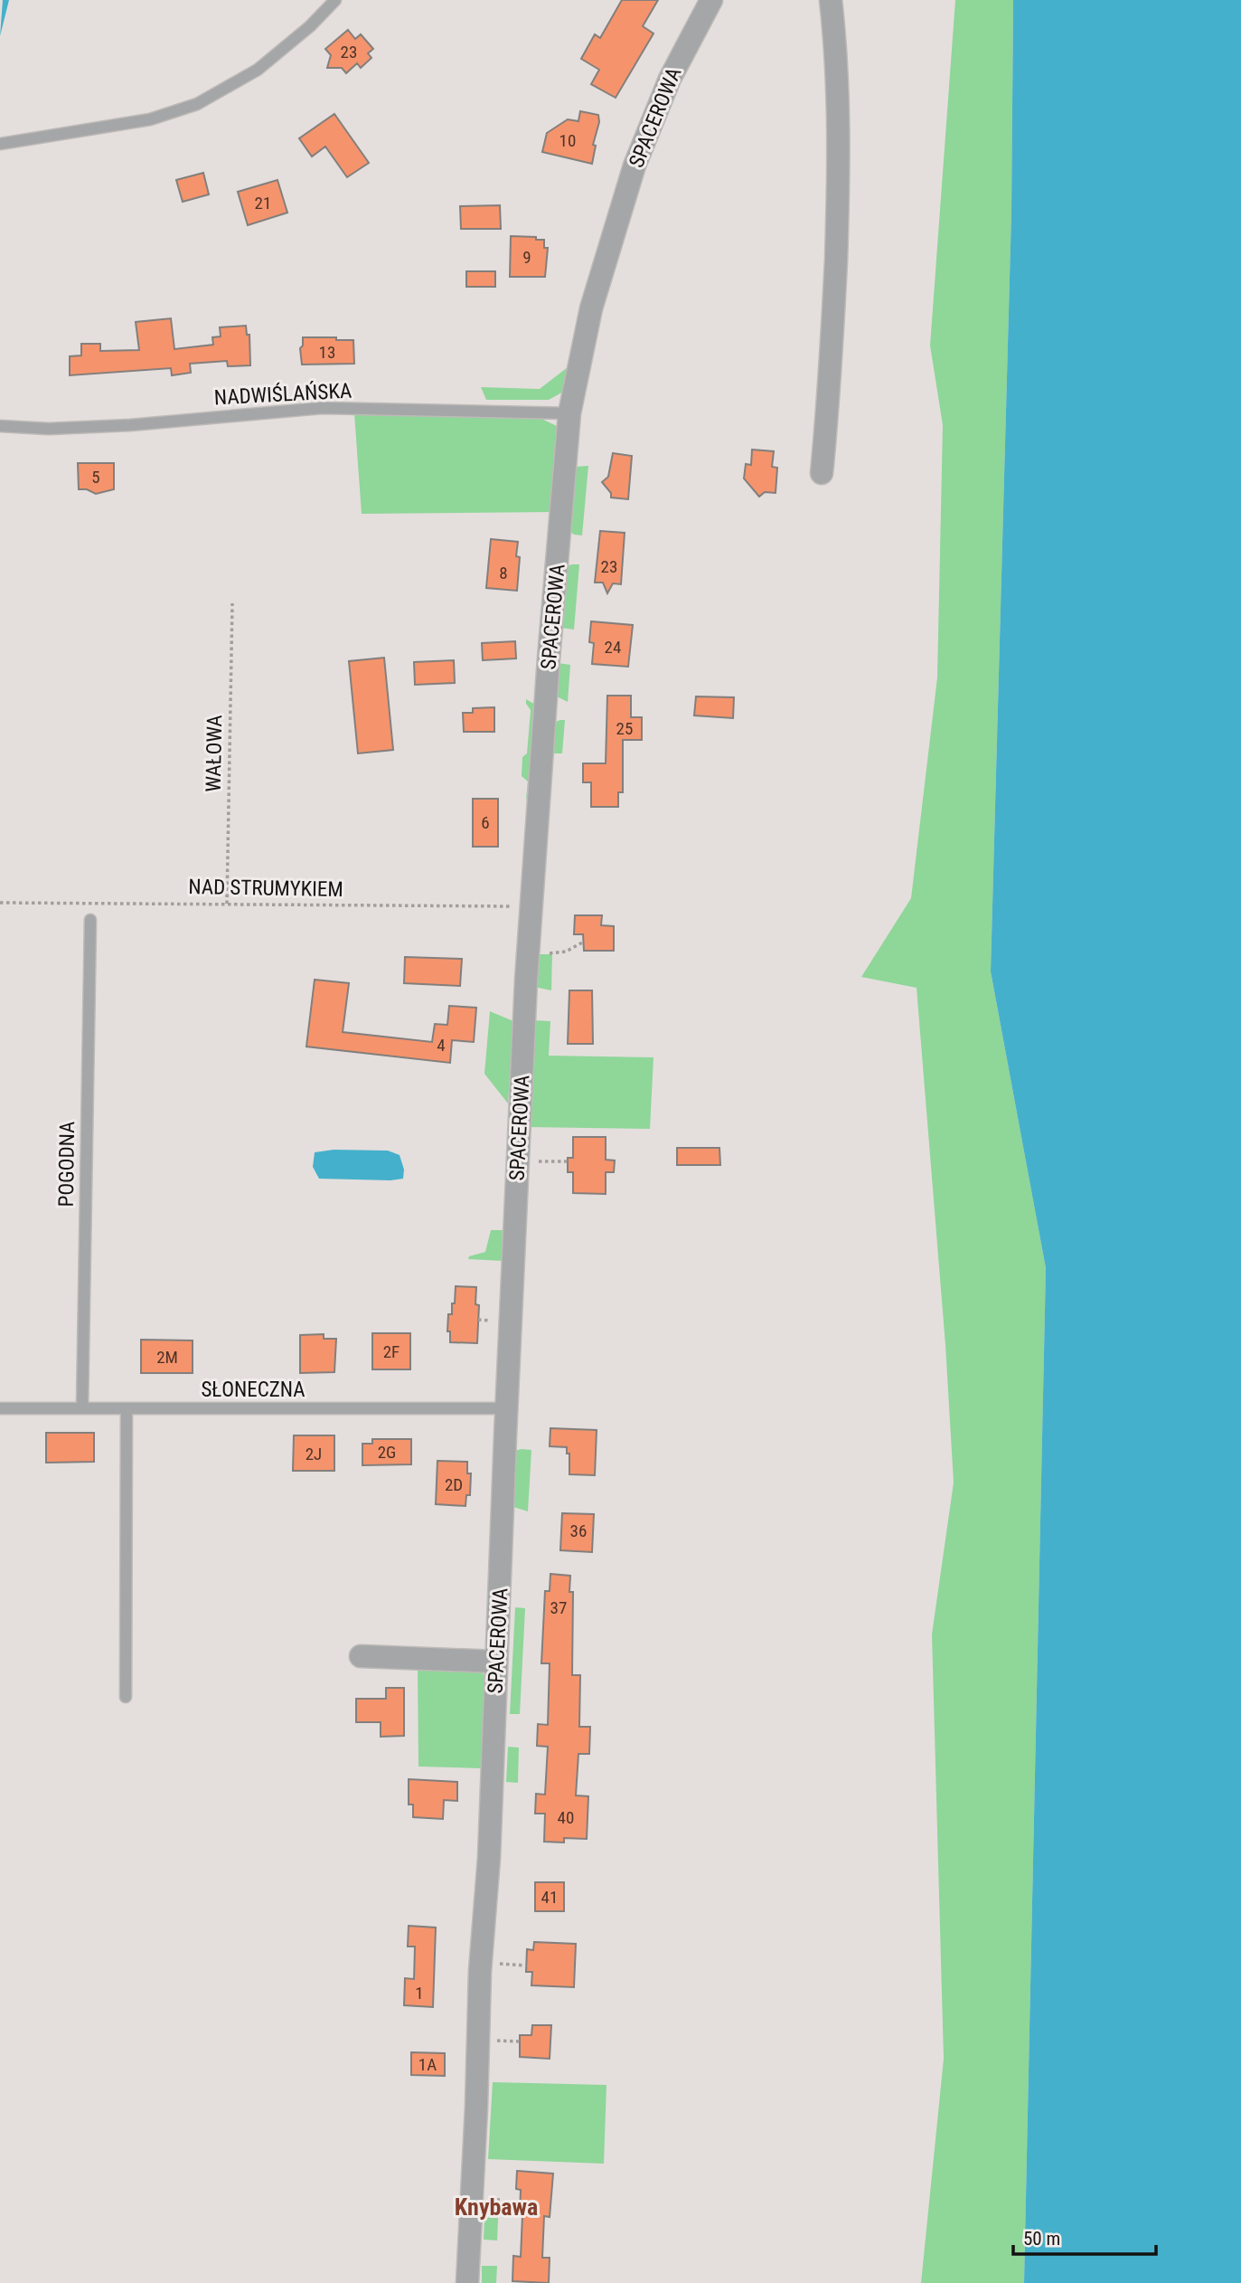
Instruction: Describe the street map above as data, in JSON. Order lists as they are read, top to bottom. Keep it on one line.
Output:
{"streets":{"street":["SPACEROWA"],"lane":["NADWIŚLAŃSKA","POGODNA","SŁONECZNA"],"path":["WAŁOWA","NAD STRUMYKIEM"]},"crossings":[["SPACEROWA","NADWIŚLAŃSKA"],["SPACEROWA","NAD STRUMYKIEM"],["SPACEROWA","SŁONECZNA"],["WAŁOWA","NAD STRUMYKIEM"],["POGODNA","SŁONECZNA"]],"districts":["Knybawa"],"house_numbers":["23","10","21","9","13","5","23","8","24","25","6","4","2F","2M","2G","2J","2D","36","37","40","41","1","1A"],"scale_bar":"50 m"}
